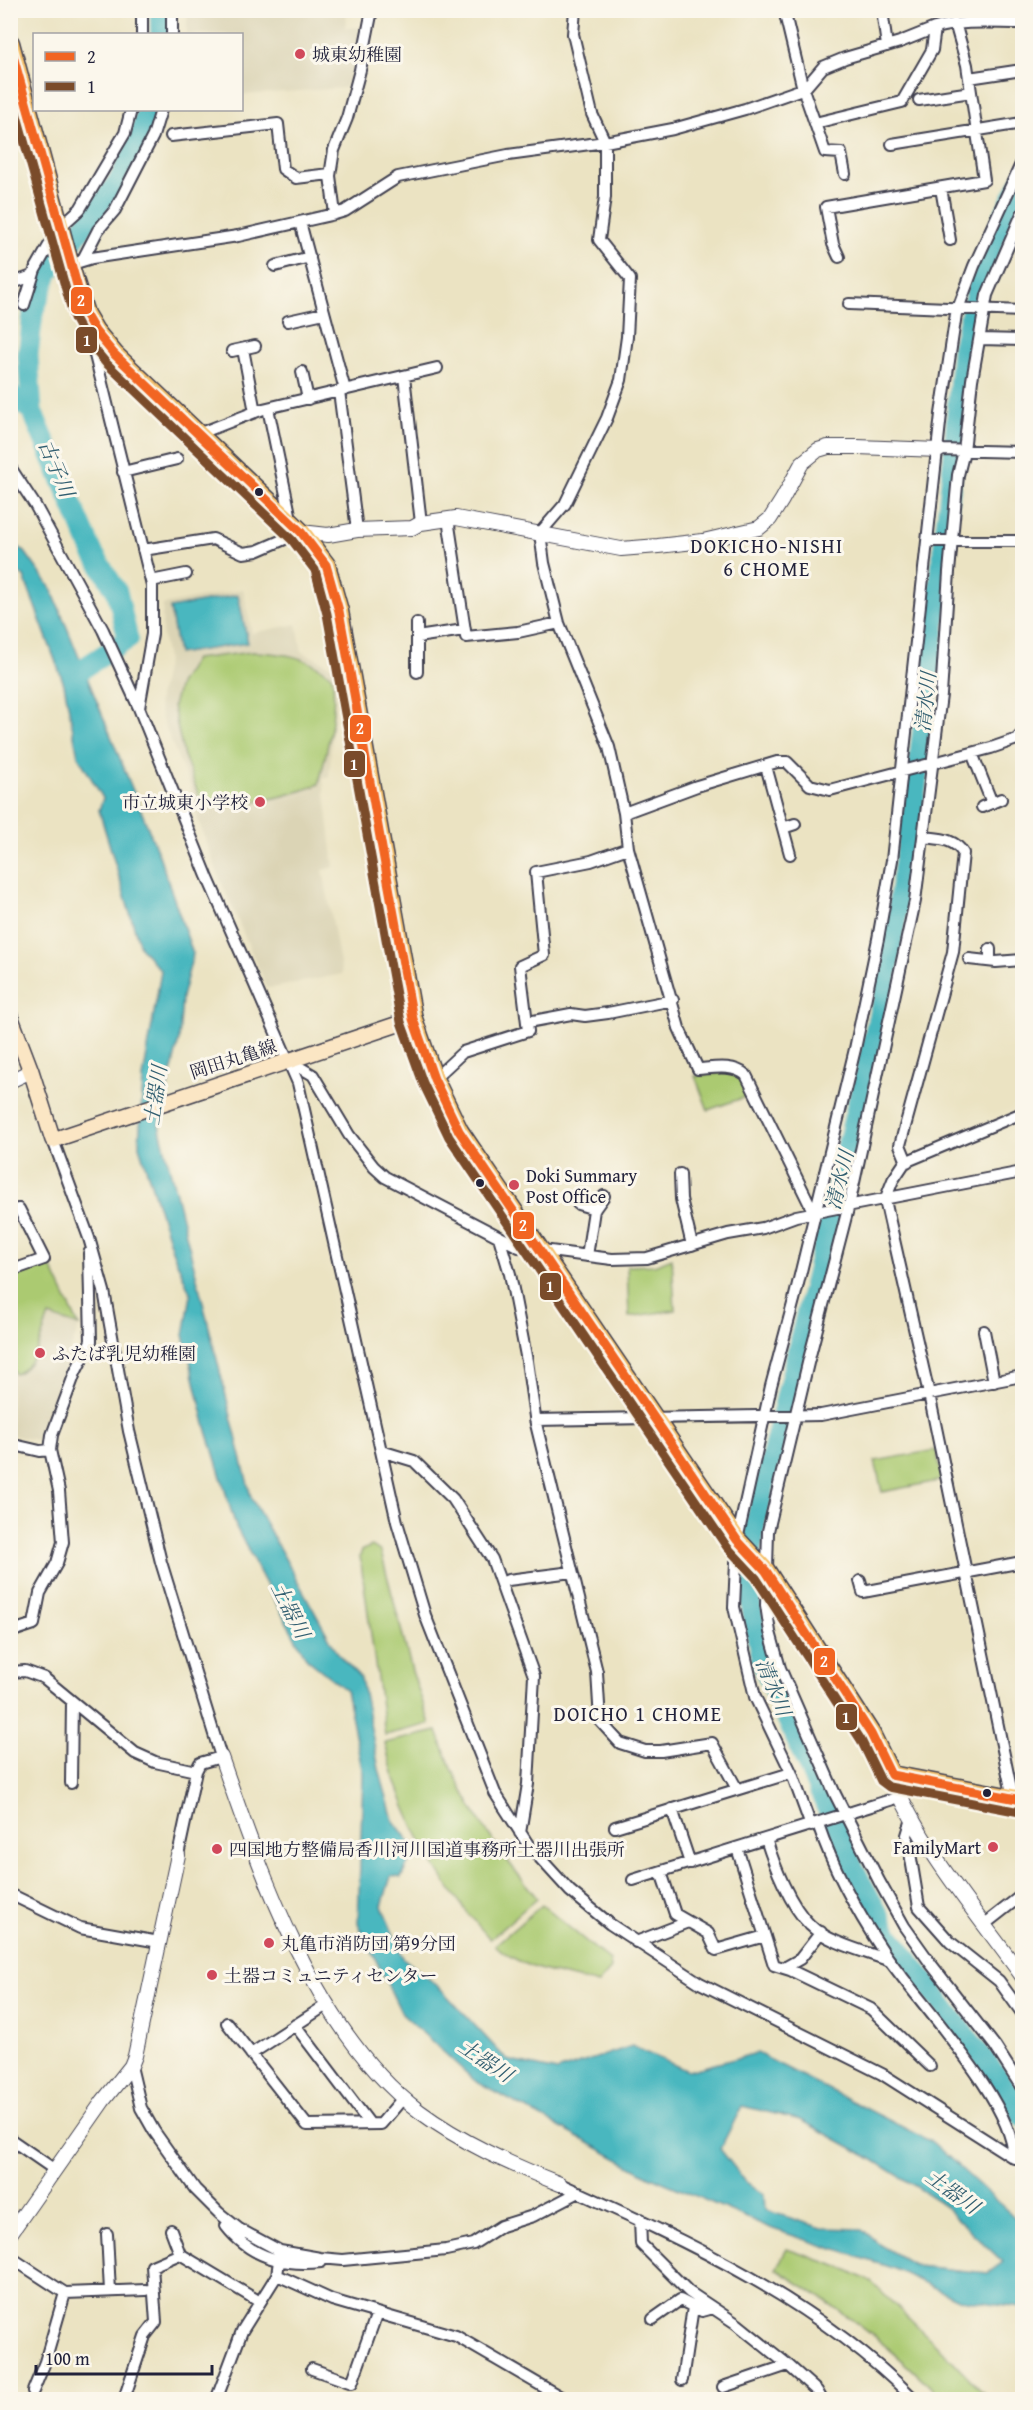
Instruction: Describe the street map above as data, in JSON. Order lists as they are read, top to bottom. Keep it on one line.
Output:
{"streets":{"main road":["岡田丸亀線"]},"districts":["DOKICHO-NISHI 6 CHOME","DOICHO 1 CHOME"],"water":["古子川","清水川","土器川"],"places":["城東幼稚園","市立城東小学校","Doki Summary Post Office","ふたば乳児幼稚園","FamilyMart","四国地方整備局香川河川国道事務所土器川出張所","丸亀市消防団 第9分団","土器コミュニティセンター"],"lines":["transit line 2","transit line 1"],"legend":["2","1"],"scale_bar":"100 m"}
